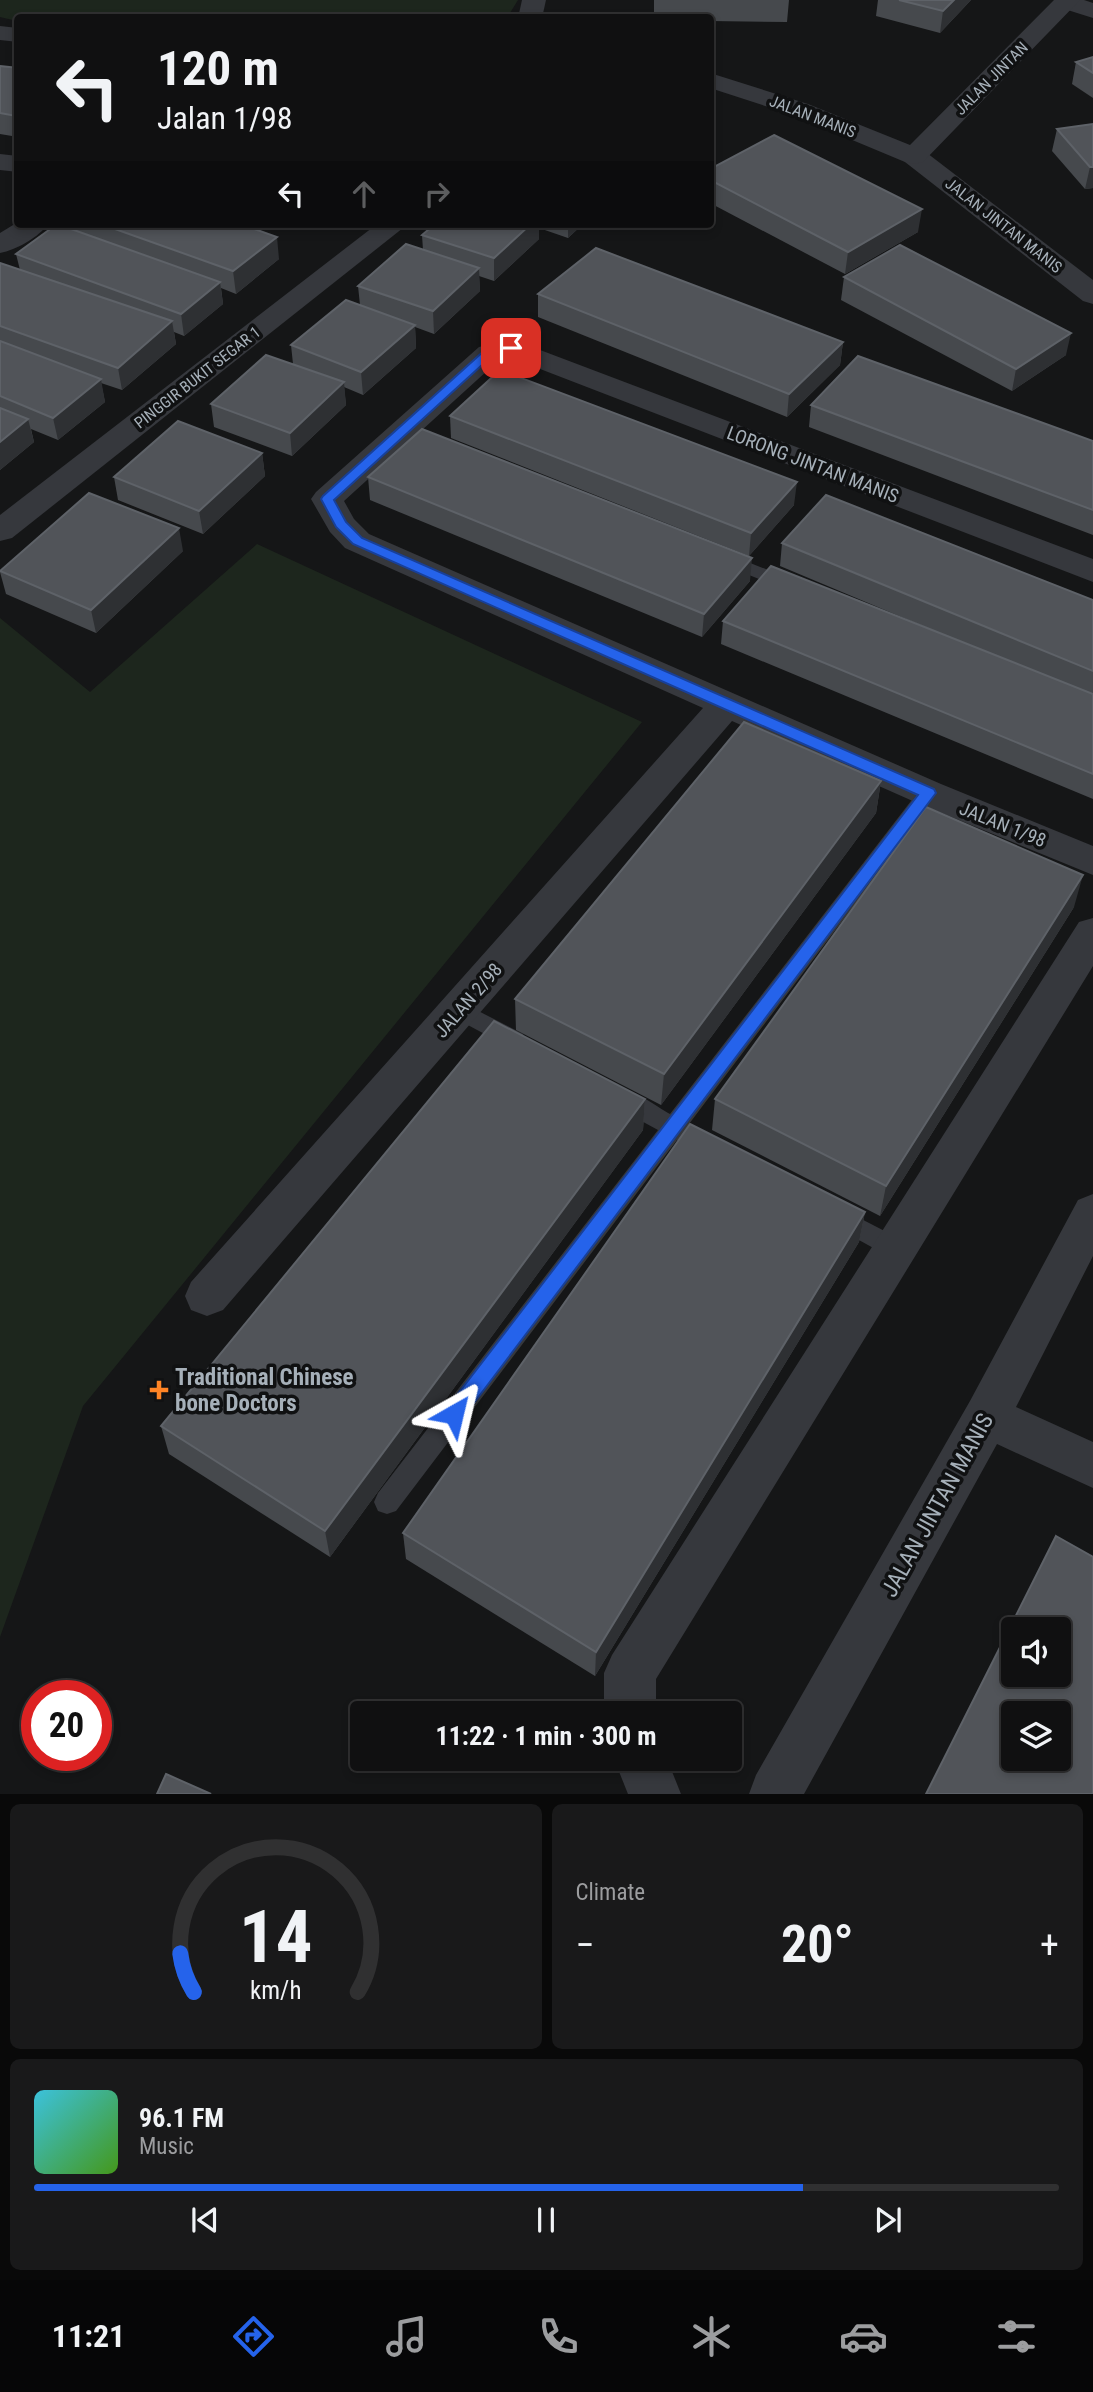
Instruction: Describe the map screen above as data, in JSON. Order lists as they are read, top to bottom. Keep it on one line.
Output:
{"streets":{"street":["JALAN JINTAN","JALAN MANIS","JALAN JINTAN MANIS","PINGGIR BUKIT SEGAR 1","LORONG JINTAN MANIS","JALAN 1/98","JALAN 2/98"]},"crossings":[["JALAN JINTAN","JALAN MANIS"],["JALAN JINTAN","JALAN JINTAN MANIS"],["JALAN MANIS","JALAN JINTAN MANIS"],["LORONG JINTAN MANIS","JALAN 1/98"],["JALAN 1/98","JALAN 2/98"]],"places":{"health":["Traditional Chinese bone Doctors"]},"page":{"turn":["120 m","Jalan 1/98"],"limit":"20","trip":"11:22 · 1 min · 300 m","tile":"Climate","heat":["−","20°","+"],"song":["96.1 FM","Music"],"tabs":"11:21","gauge":["14","km/h"]}}
